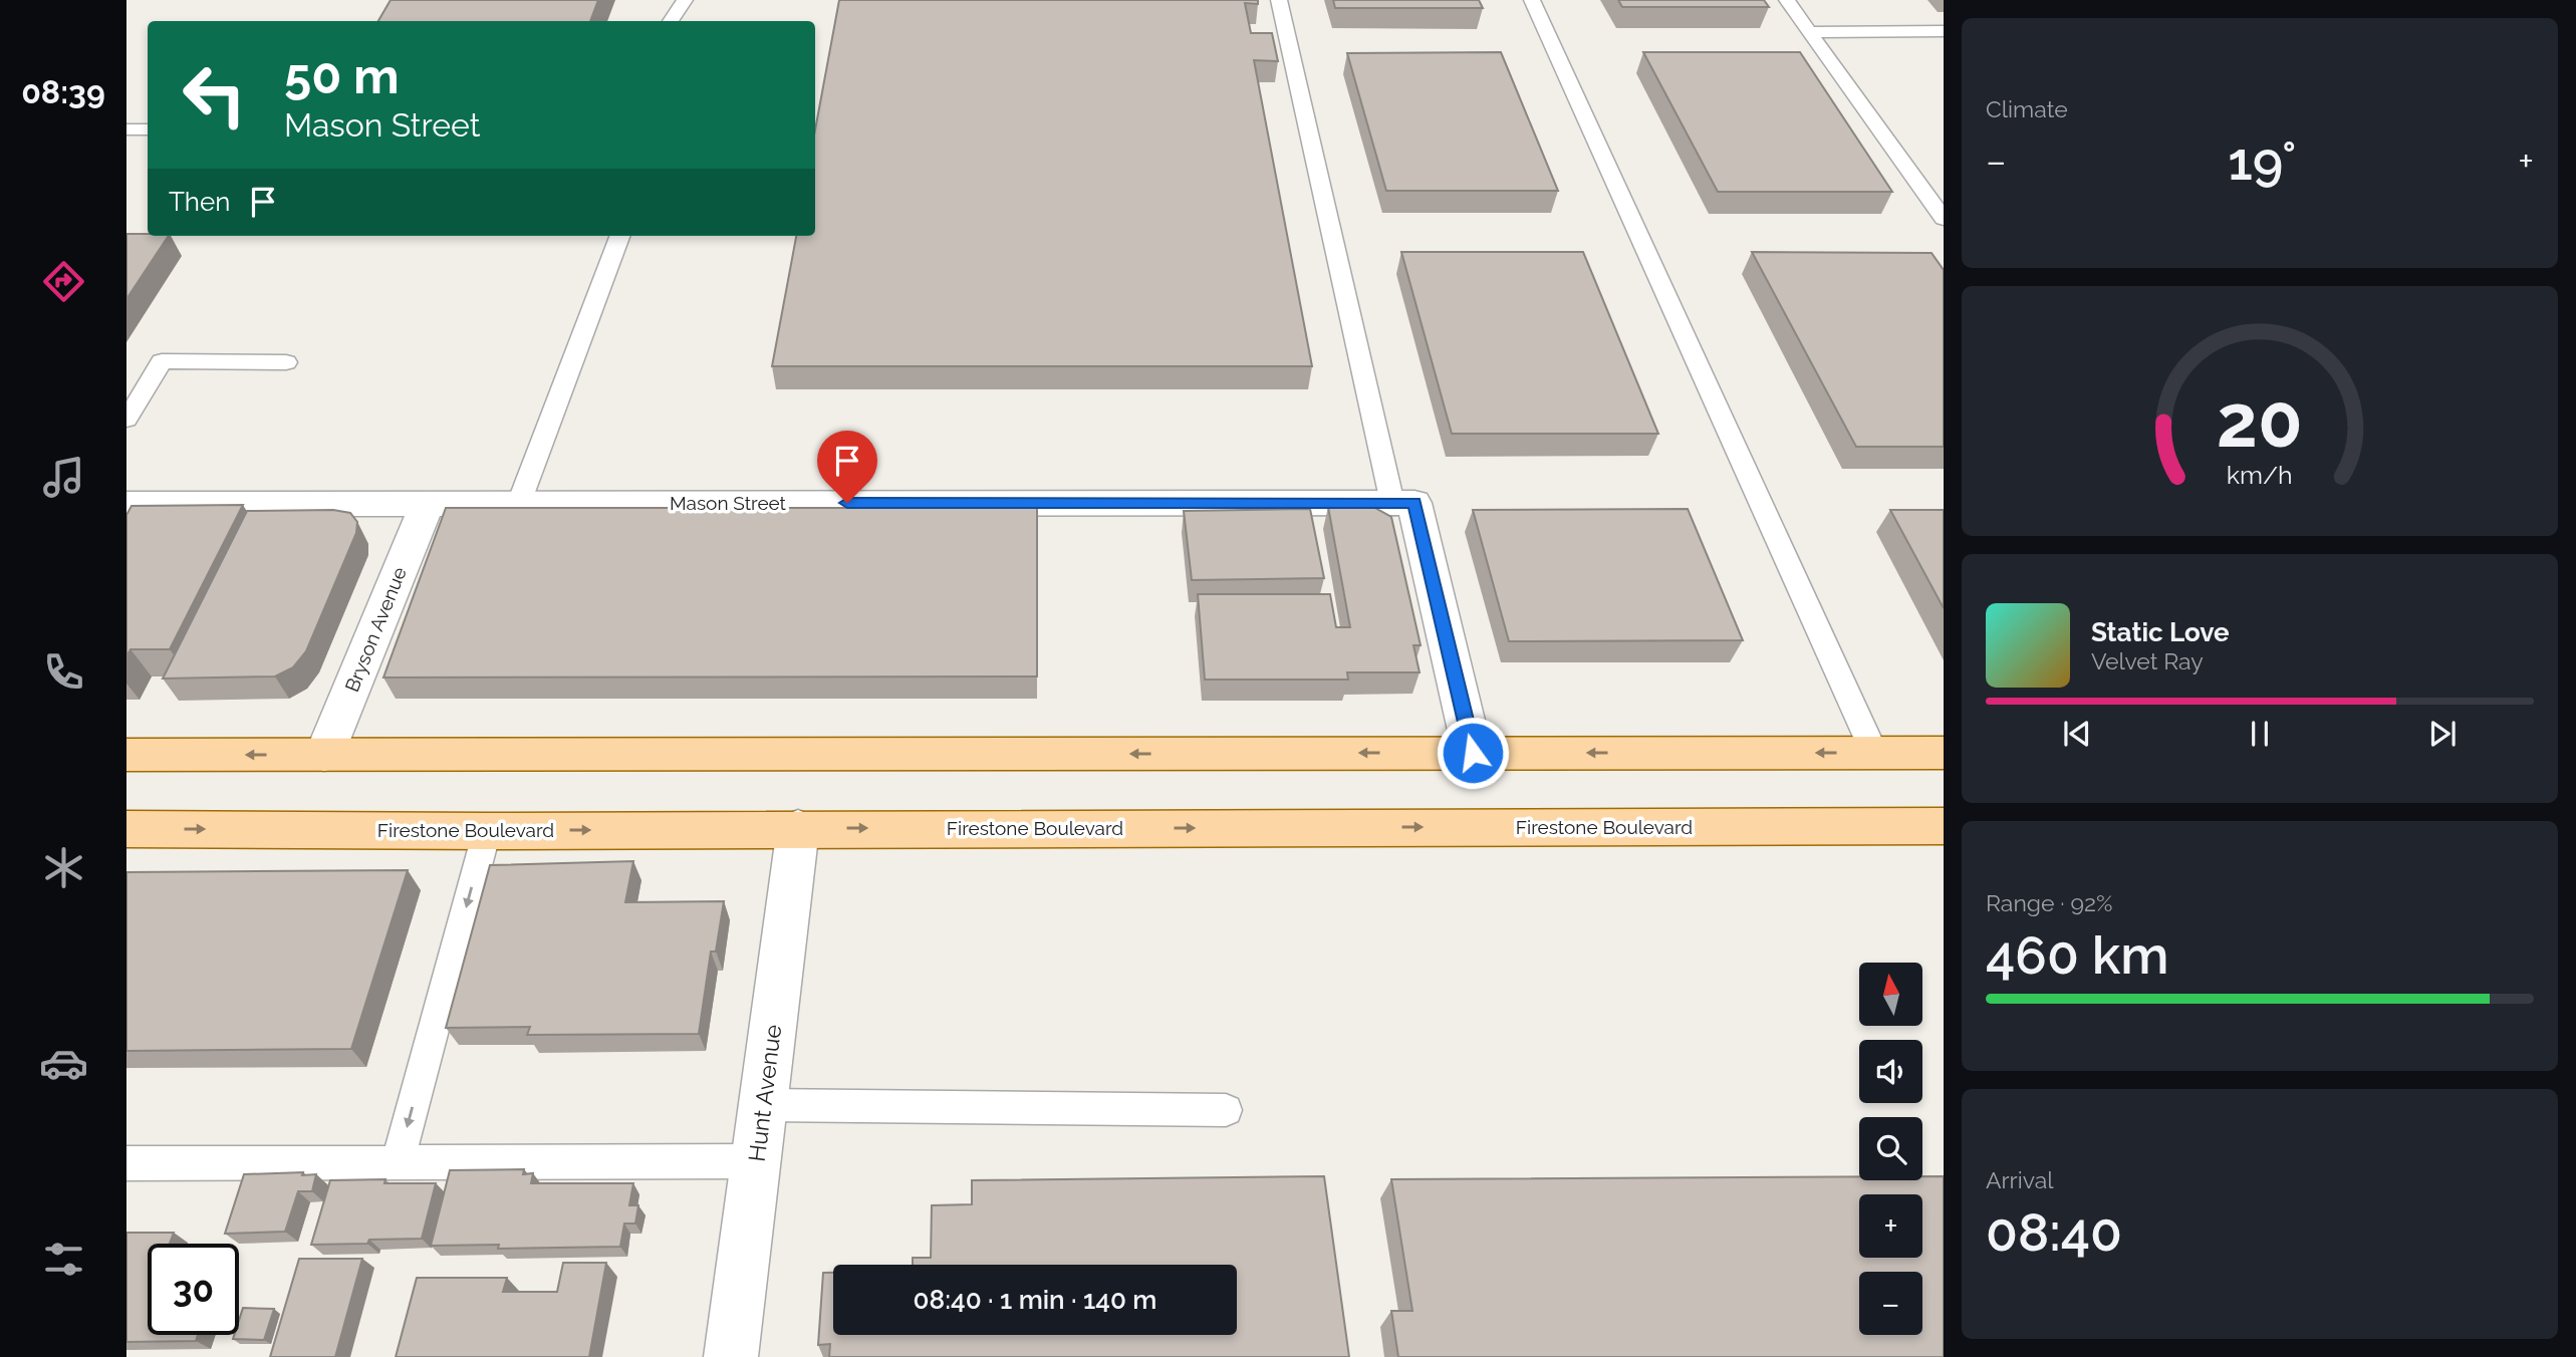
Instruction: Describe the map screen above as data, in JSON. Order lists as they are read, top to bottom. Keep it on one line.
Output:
{"streets":{"main road":["Firestone Boulevard"],"street":["Mason Street","Bryson Avenue","Hunt Avenue"]},"crossings":[["Mason Street","Bryson Avenue"],["Firestone Boulevard","Hunt Avenue"]],"north":"top","page":{"tabs":"08:39","tile":["Climate",["Range · 92%","460 km"],["Arrival","08:40"]],"turn":["50 m","Mason Street"],"heat":["−","19°","+"],"then":"Then","song":["Static Love","Velvet Ray"],"map_buttons":["+","−"],"limit":"30","trip":"08:40 · 1 min · 140 m","gauge":["20","km/h"]}}
